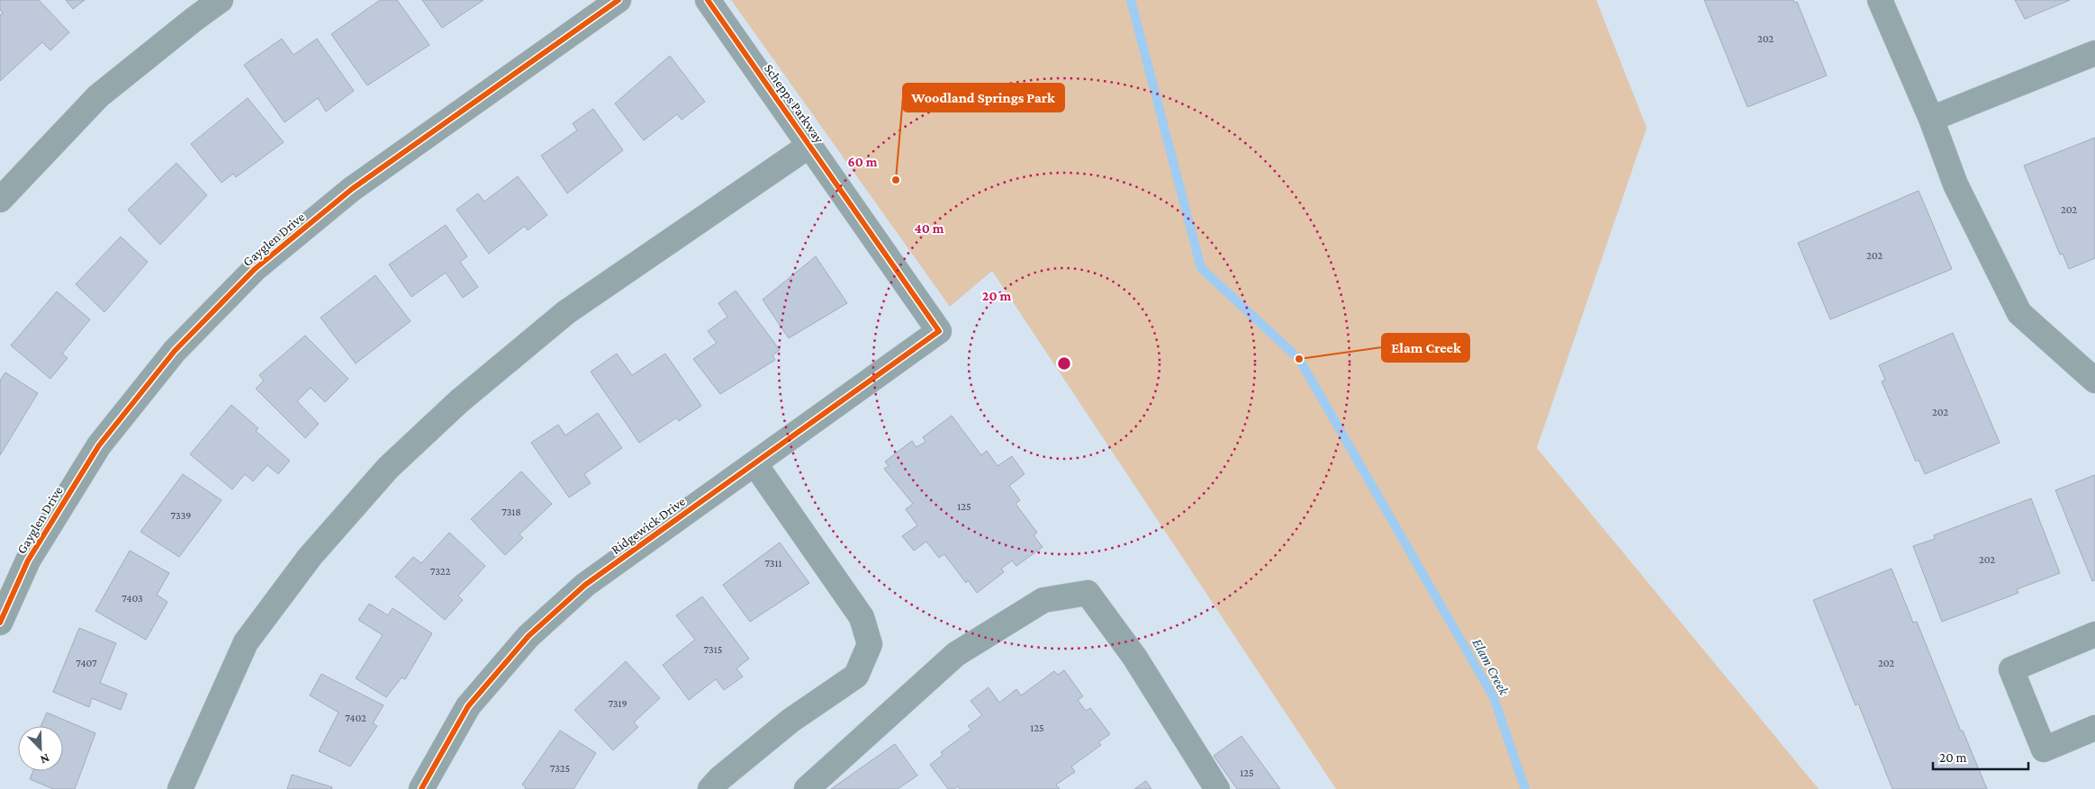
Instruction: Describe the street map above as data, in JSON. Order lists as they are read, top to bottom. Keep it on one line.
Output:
{"streets":{"street":["Schepps Parkway","Gayglen Drive","Ridgewick Drive"]},"crossings":[["Schepps Parkway","Ridgewick Drive"]],"water":["Elam Creek"],"places":["Woodland Springs Park","Elam Creek"],"house_numbers":["202","202","202","202","125","7318","7339","202","7311","7322","7403","7315","7407","202","7319","7402","125","7325","125"],"scale_bar":"20 m","north":"bottom right","rings":["60 m","40 m","20 m"]}
